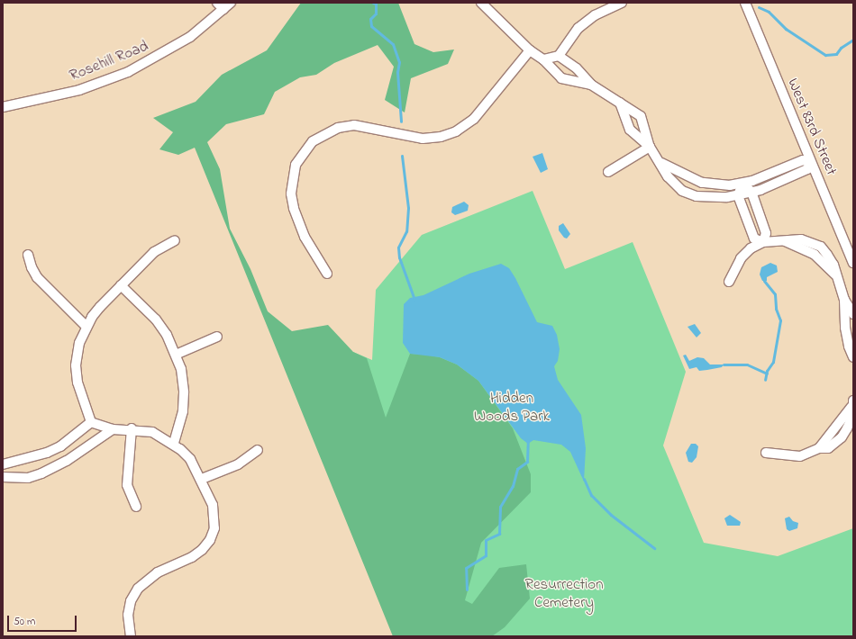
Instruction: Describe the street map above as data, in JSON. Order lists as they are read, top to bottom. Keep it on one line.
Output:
{"streets":{"street":["Rosehill Road","West 83rd Street"]},"parks":["Hidden Woods Park","Resurrection Cemetery"],"scale_bar":"50 m"}
